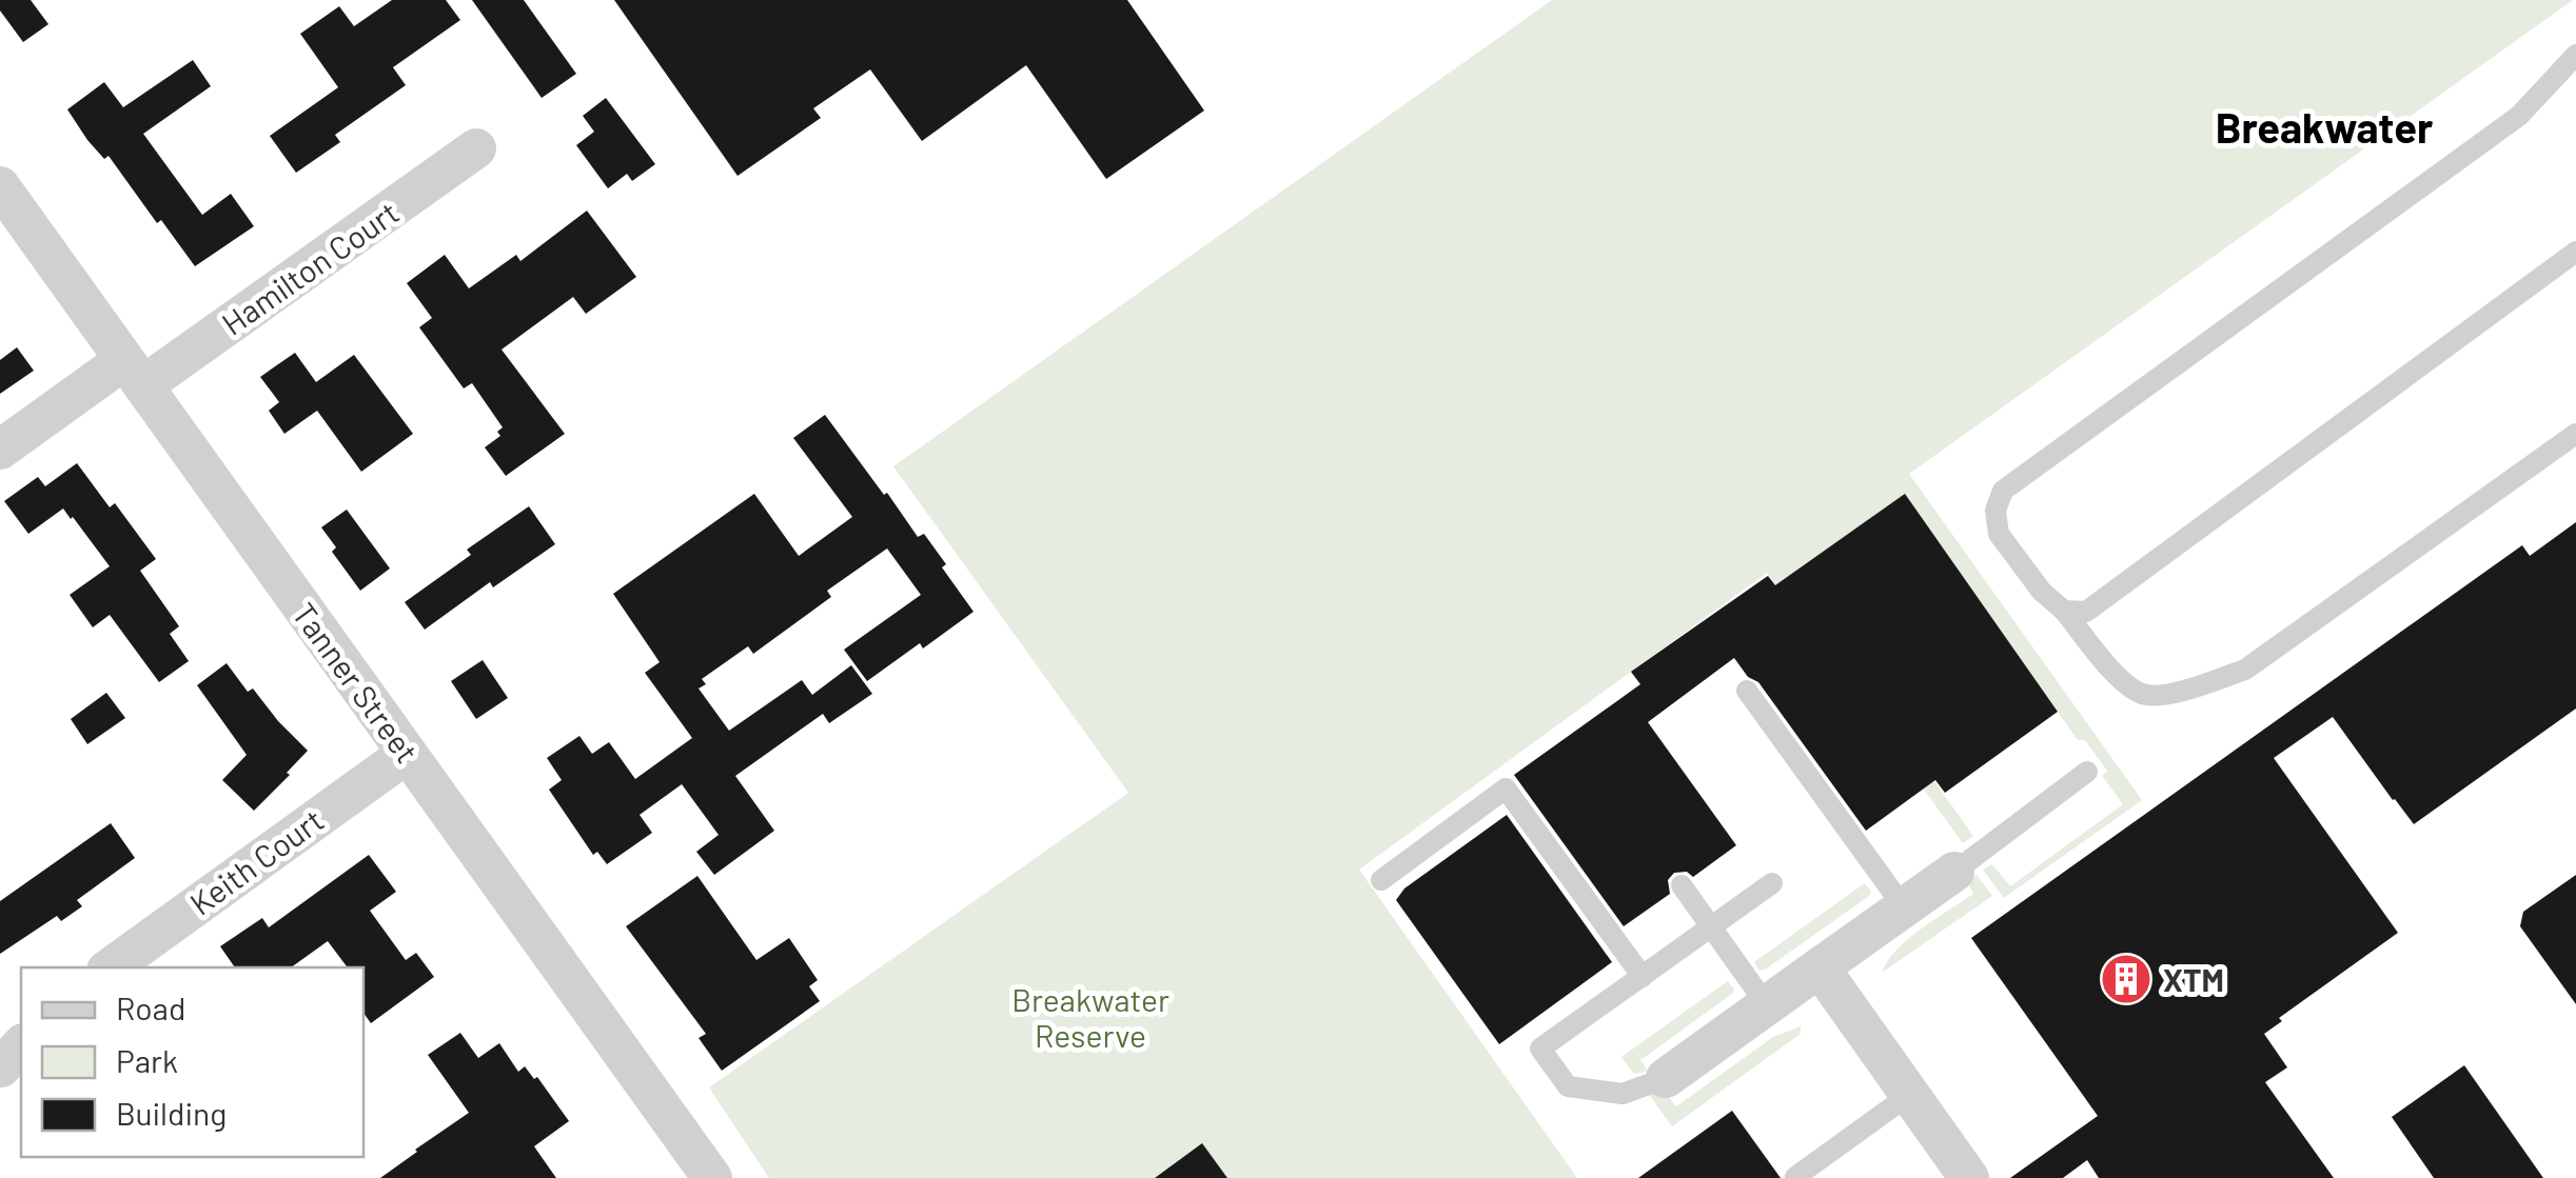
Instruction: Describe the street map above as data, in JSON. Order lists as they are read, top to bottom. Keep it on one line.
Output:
{"streets":{"street":["Hamilton Court","Tanner Street","Keith Court"]},"crossings":[["Hamilton Court","Tanner Street"],["Tanner Street","Keith Court"]],"districts":["Breakwater"],"parks":["Breakwater Reserve"],"places":{"building":["XTM"]},"legend":["Road","Park","Building"]}
